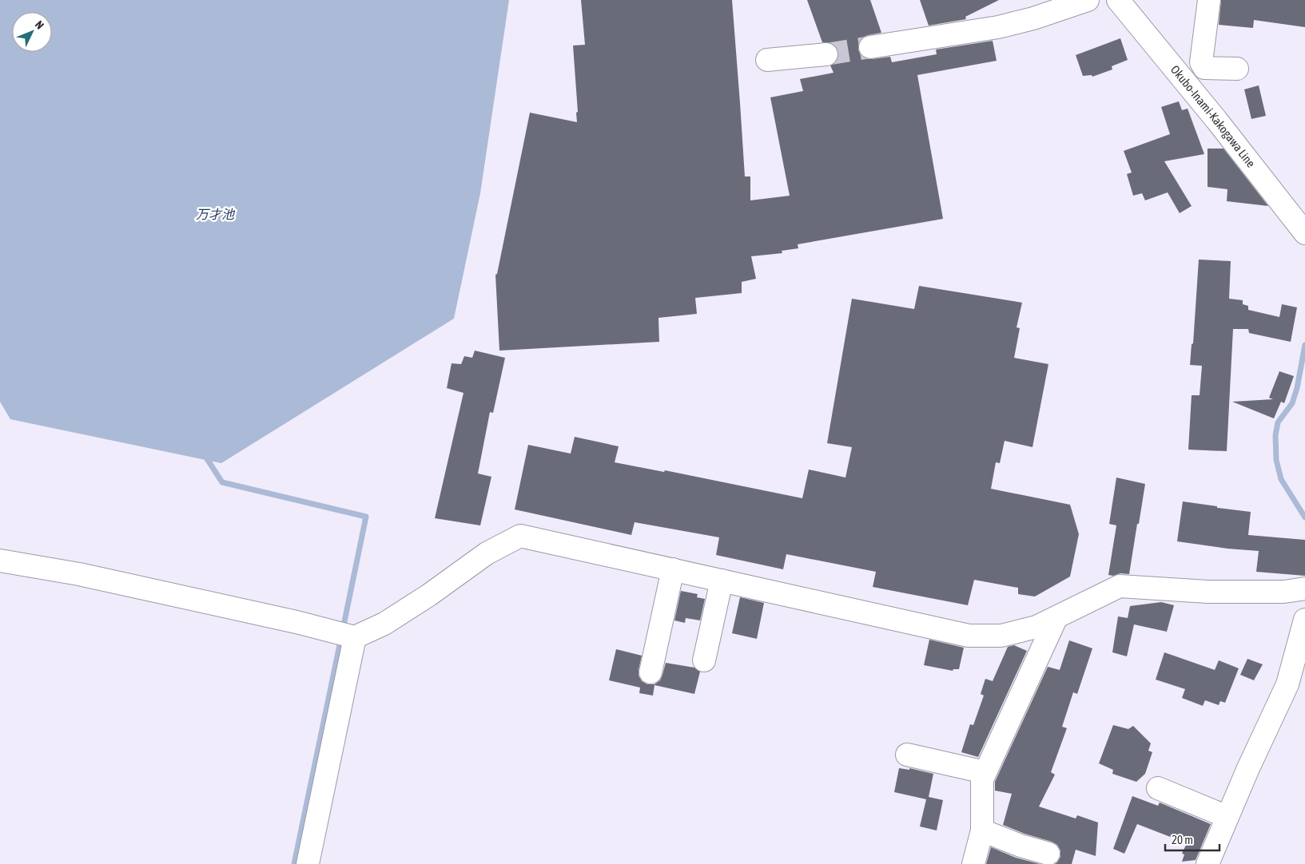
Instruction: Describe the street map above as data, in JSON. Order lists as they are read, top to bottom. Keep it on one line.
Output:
{"streets":{"street":["Okubo-Inami-Kakogawa Line"]},"water":["万才池"],"scale_bar":"20 m","north":"top right"}
